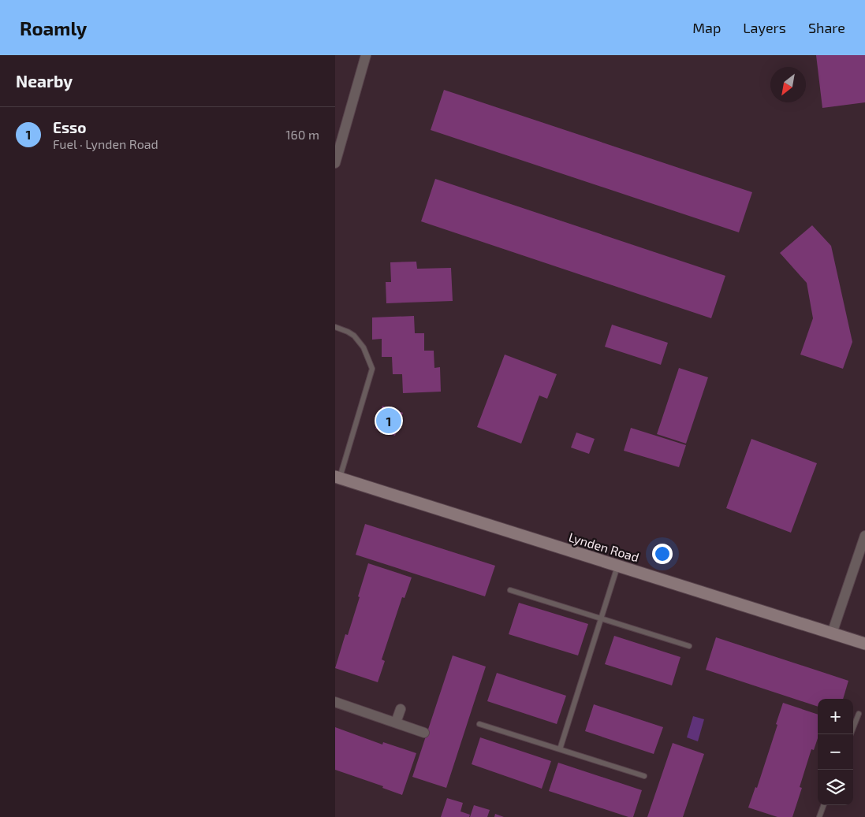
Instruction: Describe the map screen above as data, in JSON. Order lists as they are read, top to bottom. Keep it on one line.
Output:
{"streets":{"main road":["Lynden Road"]},"north":"bottom left","page":{"header":"Roamly","nav":["Map","Layers","Share"],"heading":"Nearby","list":[{"mark":"1","name":"Esso","note":"Fuel · Lynden Road","value":"160 m"}],"pins":"1","map_buttons":["+","−"]}}
